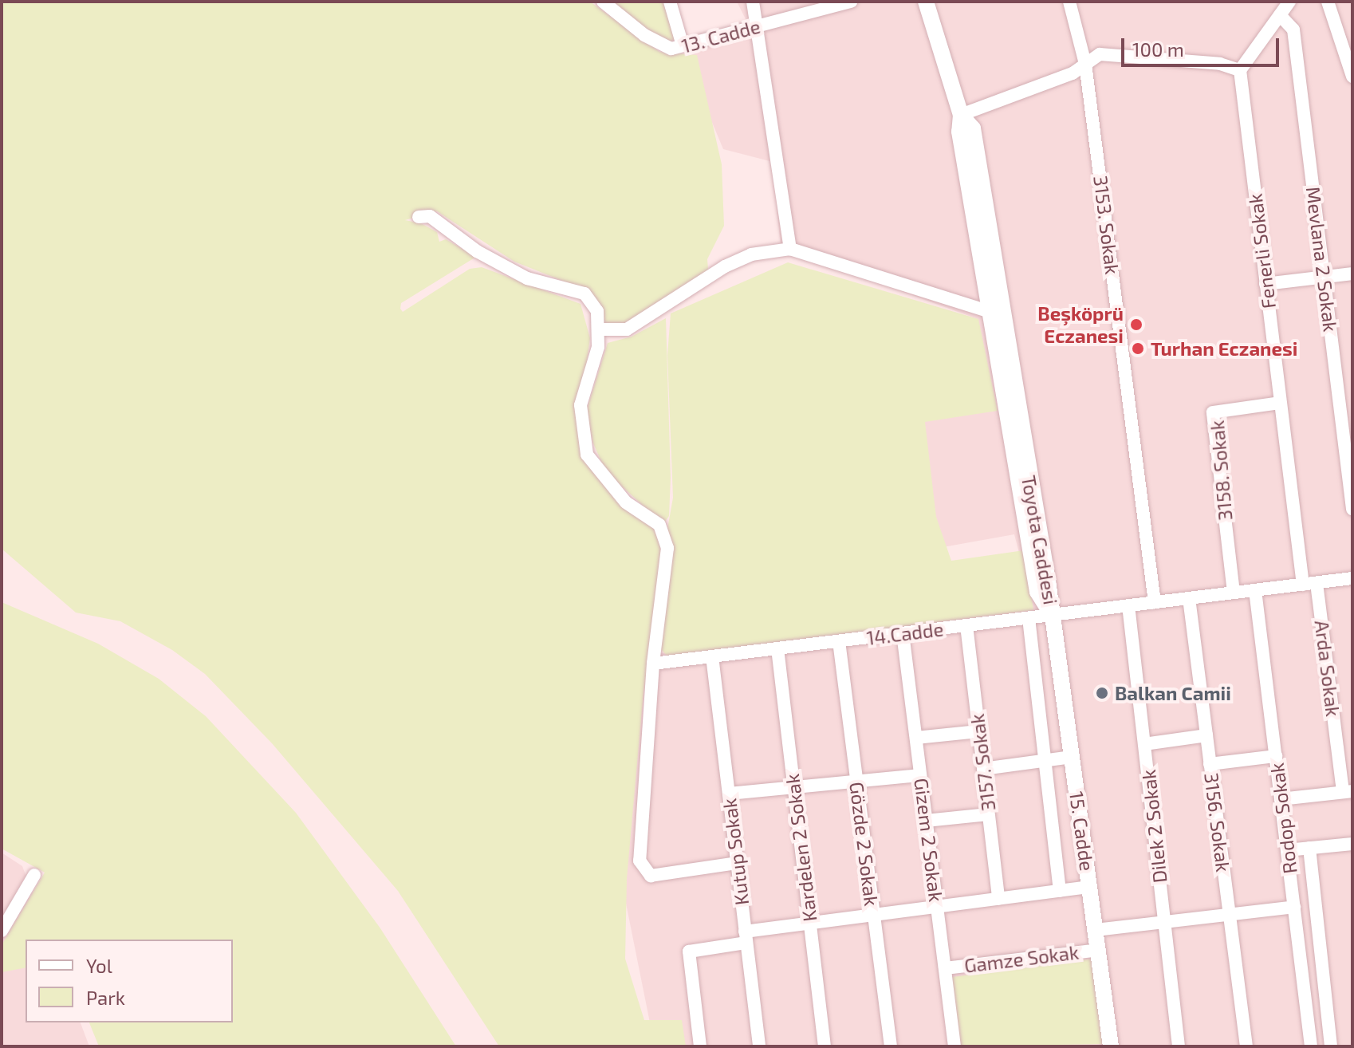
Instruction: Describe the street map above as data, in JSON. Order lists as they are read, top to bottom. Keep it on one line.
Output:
{"streets":{"street":["13. Cadde","3153. Sokak","Fenerli Sokak","Mevlana 2 Sokak","3158. Sokak","Toyota Caddesi","14.Cadde","Arda Sokak","3157. Sokak","Rodop Sokak","3156. Sokak","Dilek 2 Sokak","15. Cadde","Gizem 2 Sokak","Gözde 2 Sokak","Kardelen 2 Sokak","Kutup Sokak","Gamze Sokak"]},"crossings":[["3153. Sokak","14.Cadde"],["Fenerli Sokak","3158. Sokak"],["Fenerli Sokak","14.Cadde"],["3158. Sokak","14.Cadde"],["Toyota Caddesi","14.Cadde"],["Toyota Caddesi","15. Cadde"],["14.Cadde","Arda Sokak"],["14.Cadde","3157. Sokak"],["14.Cadde","Rodop Sokak"],["14.Cadde","3156. Sokak"],["14.Cadde","Dilek 2 Sokak"],["14.Cadde","15. Cadde"],["14.Cadde","Gizem 2 Sokak"],["14.Cadde","Gözde 2 Sokak"],["14.Cadde","Kardelen 2 Sokak"],["14.Cadde","Kutup Sokak"],["15. Cadde","Gamze Sokak"],["Gizem 2 Sokak","Gamze Sokak"]],"places":["Beşköprü Eczanesi","Turhan Eczanesi","Balkan Camii"],"legend":["Yol","Park"],"scale_bar":"100 m"}
